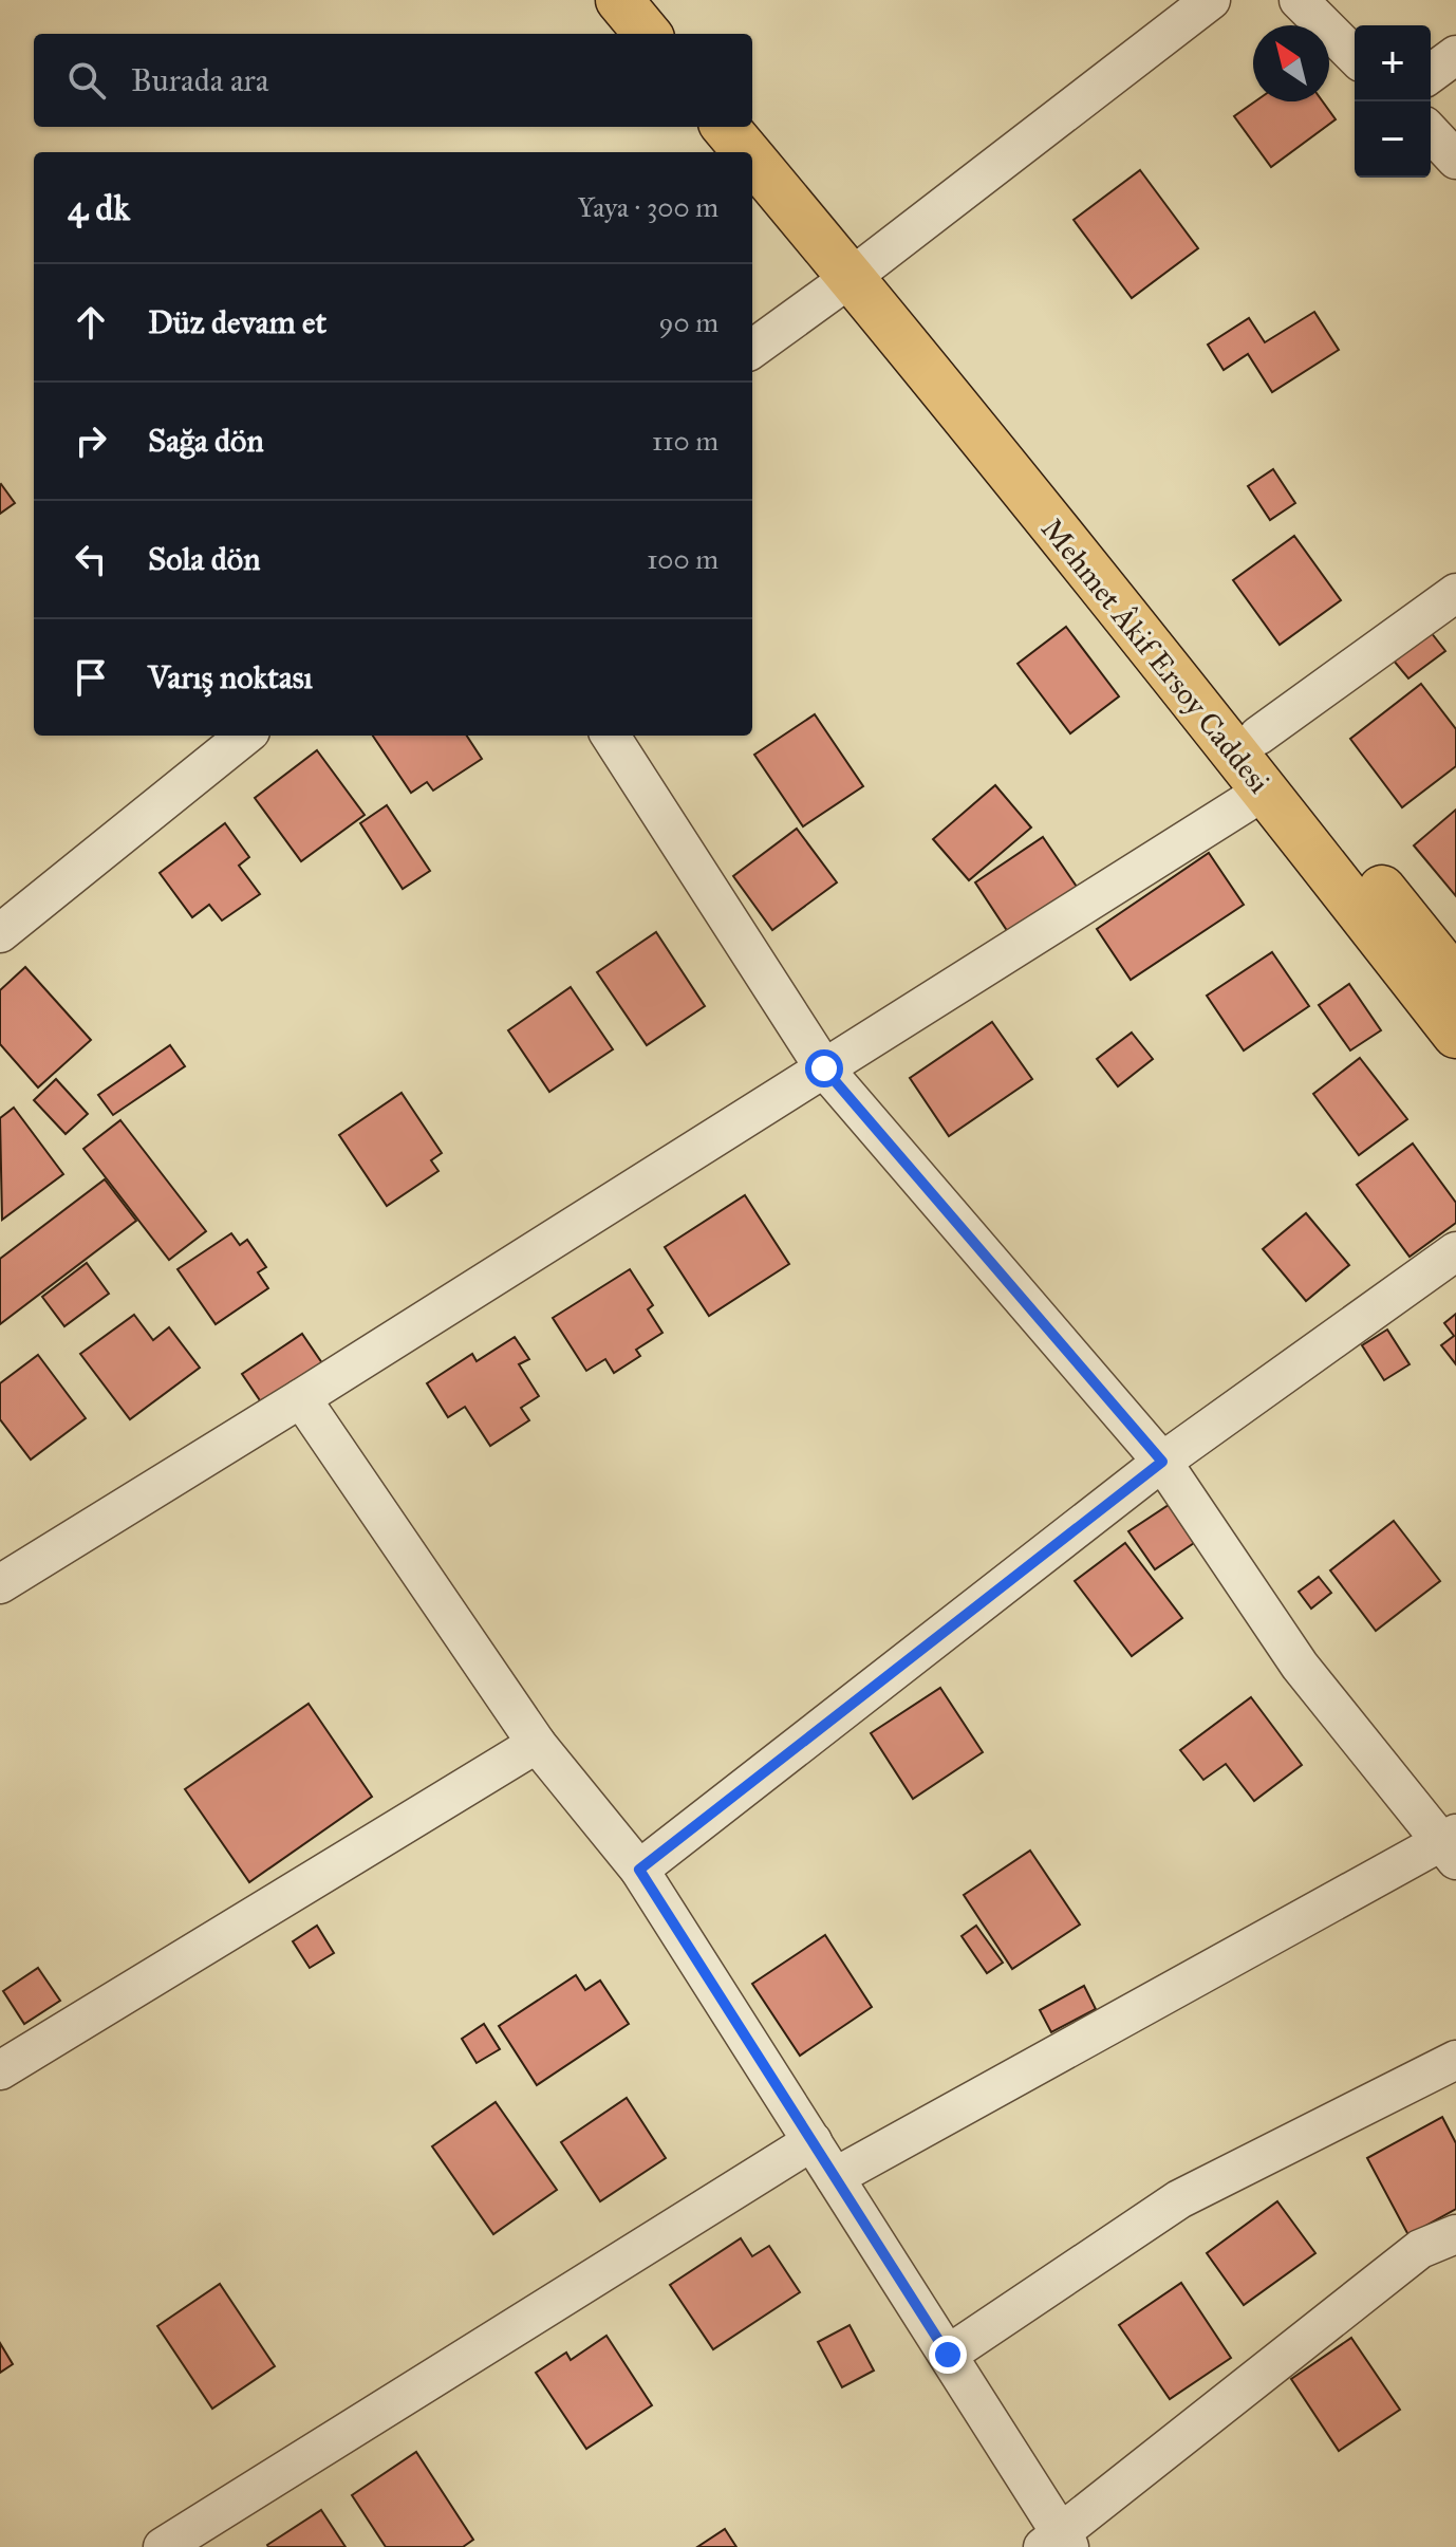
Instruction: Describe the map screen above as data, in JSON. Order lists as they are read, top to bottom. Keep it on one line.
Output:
{"streets":{"main road":["Mehmet Âkif Ersoy Caddesi"]},"north":"top left","page":{"map_buttons":["+","−"],"search":"Burada ara","heading":["4 dk","Yaya · 300 m"],"list":[["Düz devam et","90 m"],["Sağa dön","110 m"],["Sola dön","100 m"],"Varış noktası"]}}
